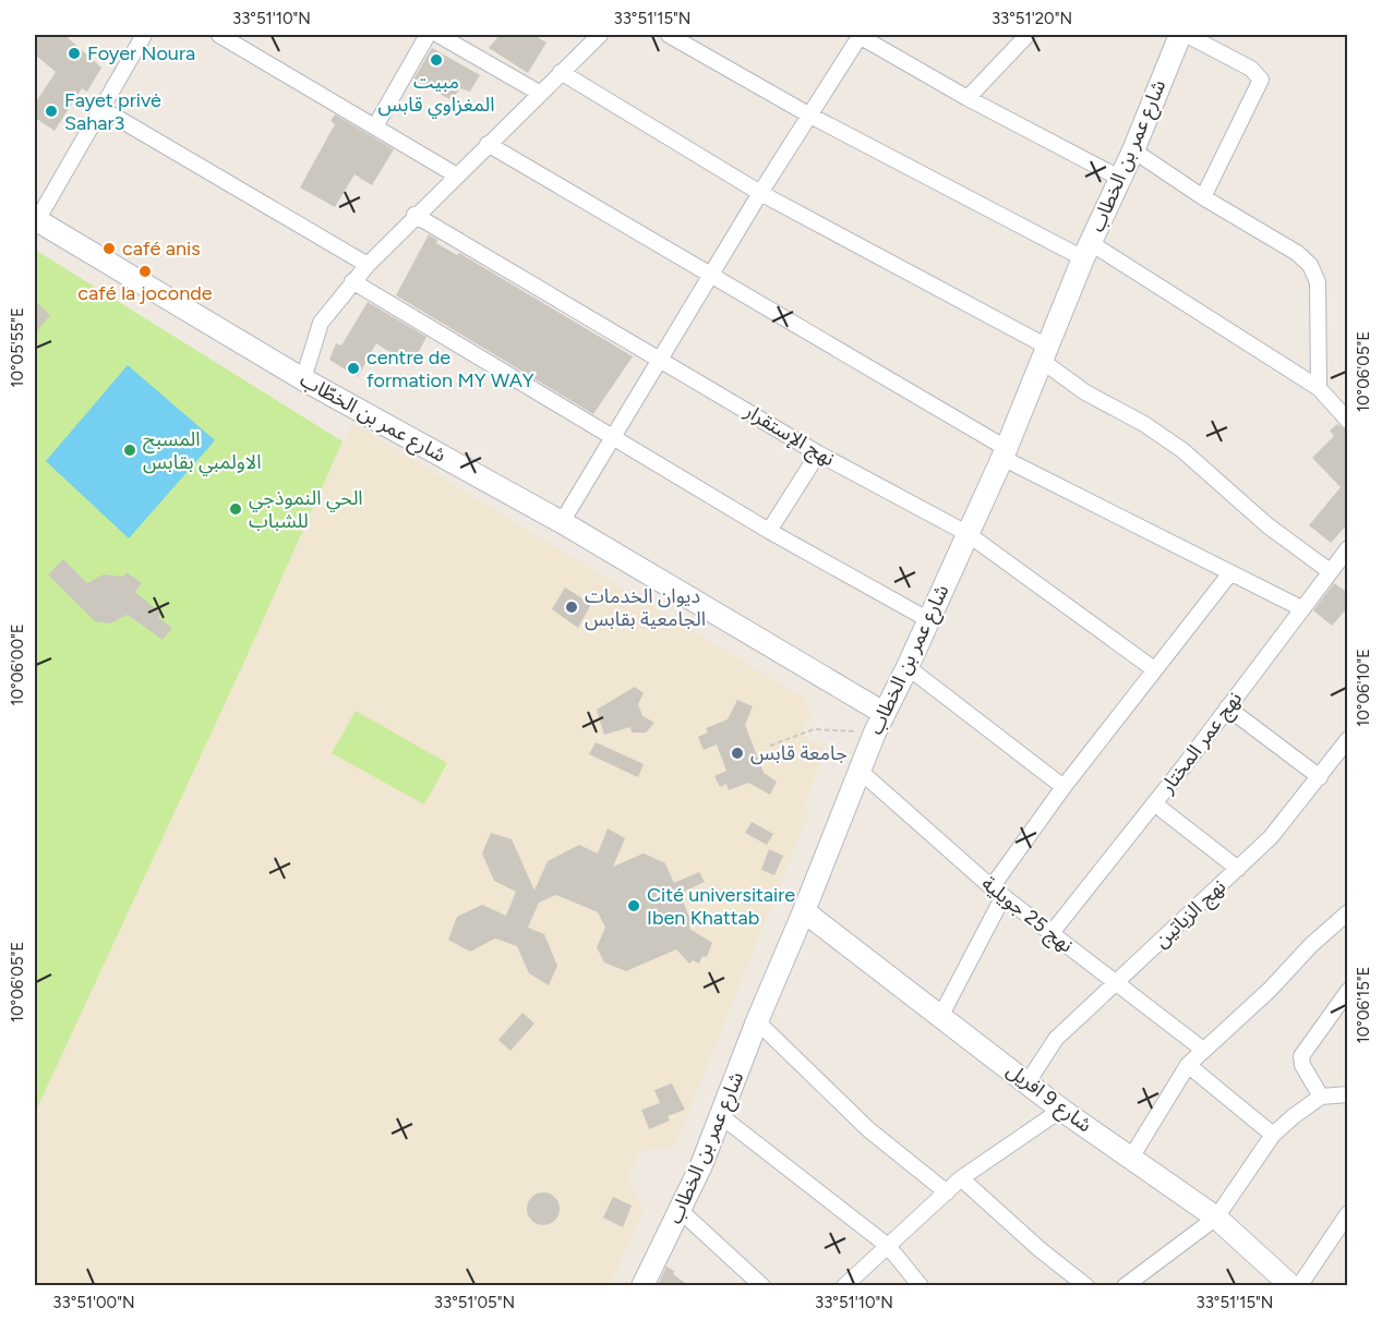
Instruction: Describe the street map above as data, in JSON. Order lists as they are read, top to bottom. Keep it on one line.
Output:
{"streets":{"street":["شارع عمر بن الخطاب","شارع عمر بن الخطّاب","نهج الإستقرار","نهج عمر المختار","نهج الزياتين","نهج 25 جويلية","شارع 9 افريل"]},"crossings":[["شارع عمر بن الخطاب","شارع عمر بن الخطّاب"],["شارع عمر بن الخطاب","نهج الإستقرار"],["شارع عمر بن الخطاب","نهج 25 جويلية"],["شارع عمر بن الخطاب","شارع 9 افريل"],["نهج عمر المختار","نهج 25 جويلية"],["نهج الزياتين","نهج 25 جويلية"],["نهج الزياتين","شارع 9 افريل"]],"places":["Foyer Noura","مبيت المغزاوي قابس","Fayet privė Sahar3","café anis","café la joconde","centre de formation MY WAY","المسبح الاولمبي بقابس","الحي النموذجي للشباب","ديوان الخدمات الجامعية بقابس","جامعة قابس","Cité universitaire Iben Khattab"],"coordinates":["33°51'10\"N","33°51'15\"N","33°51'20\"N","10°05'55\"E","10°06'05\"E","10°06'00\"E","10°06'10\"E","10°06'15\"E","33°51'00\"N","33°51'05\"N"]}
